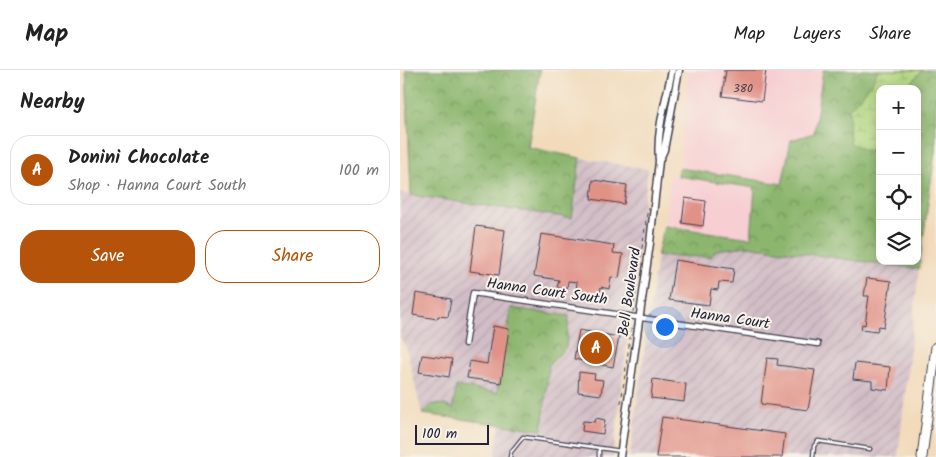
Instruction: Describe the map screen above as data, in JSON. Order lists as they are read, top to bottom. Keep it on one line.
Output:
{"streets":{"main road":["Bell Boulevard"],"street":["Hanna Court South","Hanna Court"]},"crossings":[["Hanna Court South","Bell Boulevard"],["Hanna Court South","Hanna Court"],["Bell Boulevard","Hanna Court"]],"house_numbers":["380"],"scale_bar":"100 m","page":{"header":"Map","nav":["Map","Layers","Share"],"heading":"Nearby","map_buttons":["+","−"],"list":[{"mark":"A","name":"Donini Chocolate","note":"Shop · Hanna Court South","value":"100 m"}],"buttons":["Save","Share"],"pins":"A","scale":"100 m"}}
